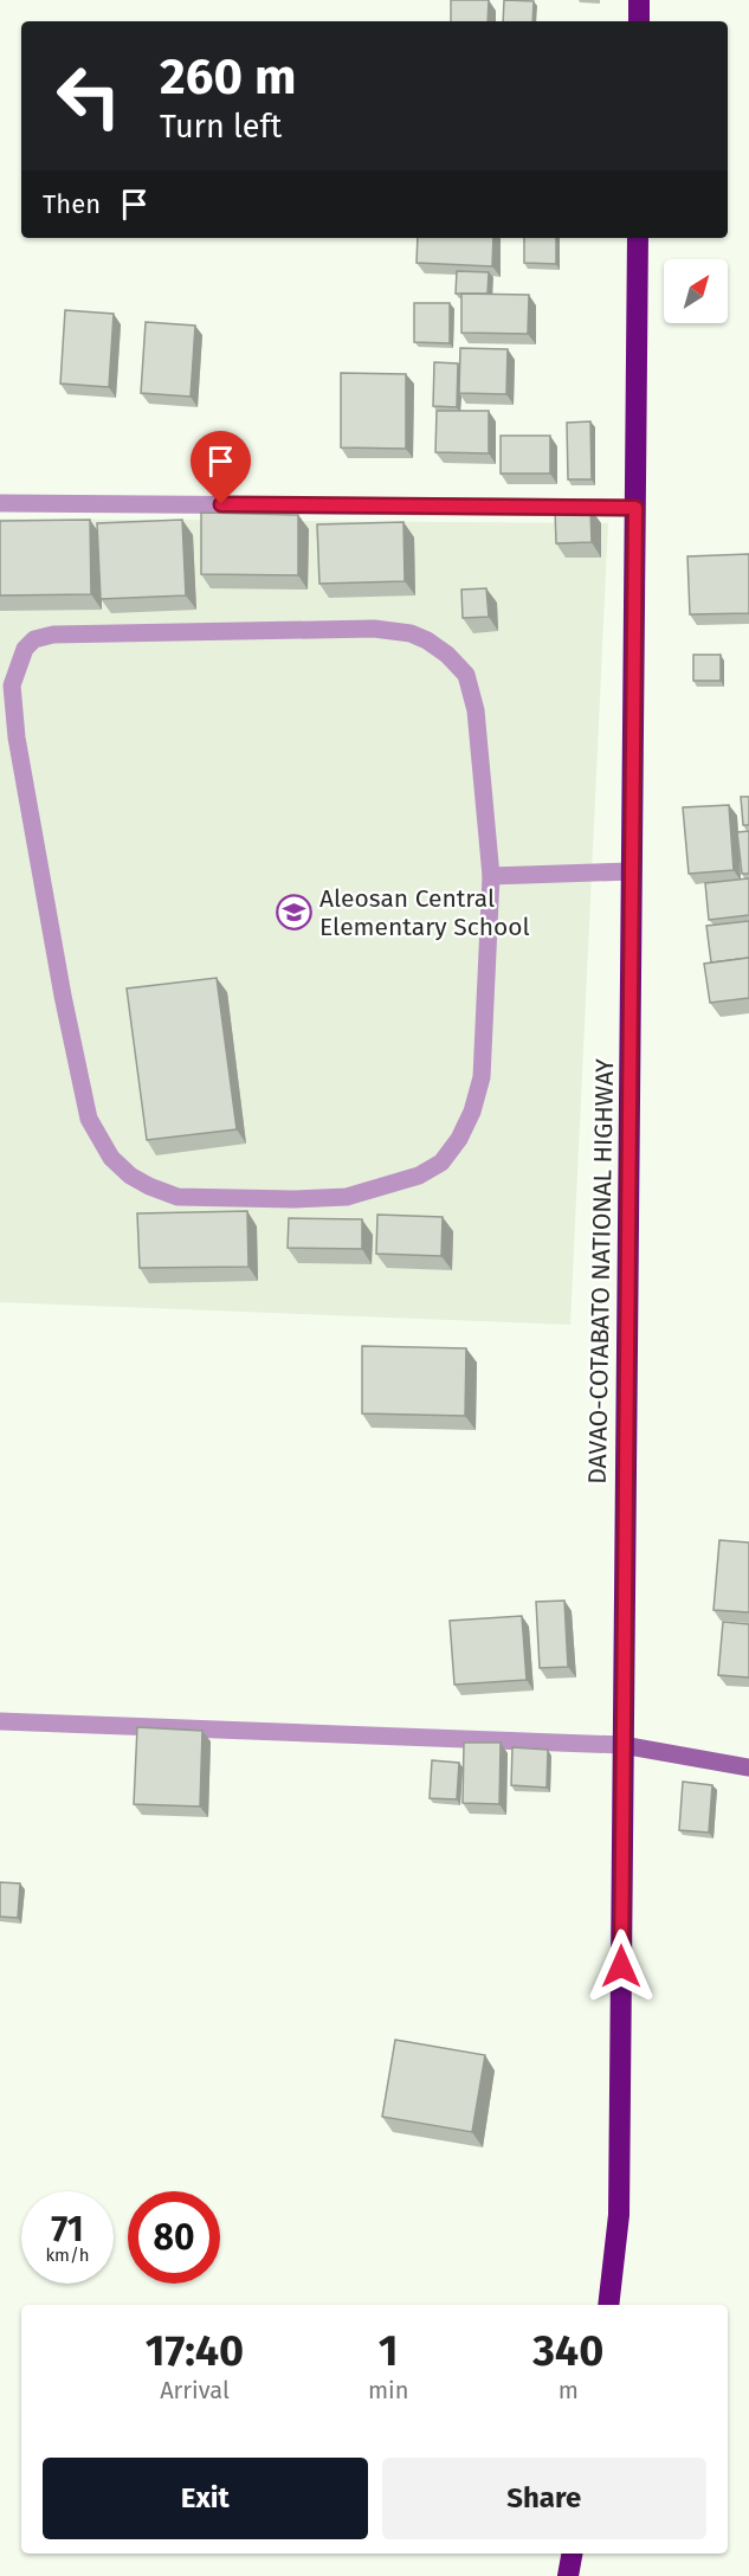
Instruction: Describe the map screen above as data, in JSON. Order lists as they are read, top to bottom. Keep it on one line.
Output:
{"streets":{"highway":["DAVAO-COTABATO NATIONAL HIGHWAY"]},"places":{"school or university":["Aleosan Central Elementary School"]},"north":"top right","page":{"turn":["260 m","Turn left"],"then":"Then","speed":"71 km/h","limit":"80","eta":["17:40","Arrival","1","min","340","m"],"buttons":["Exit","Share"]}}
